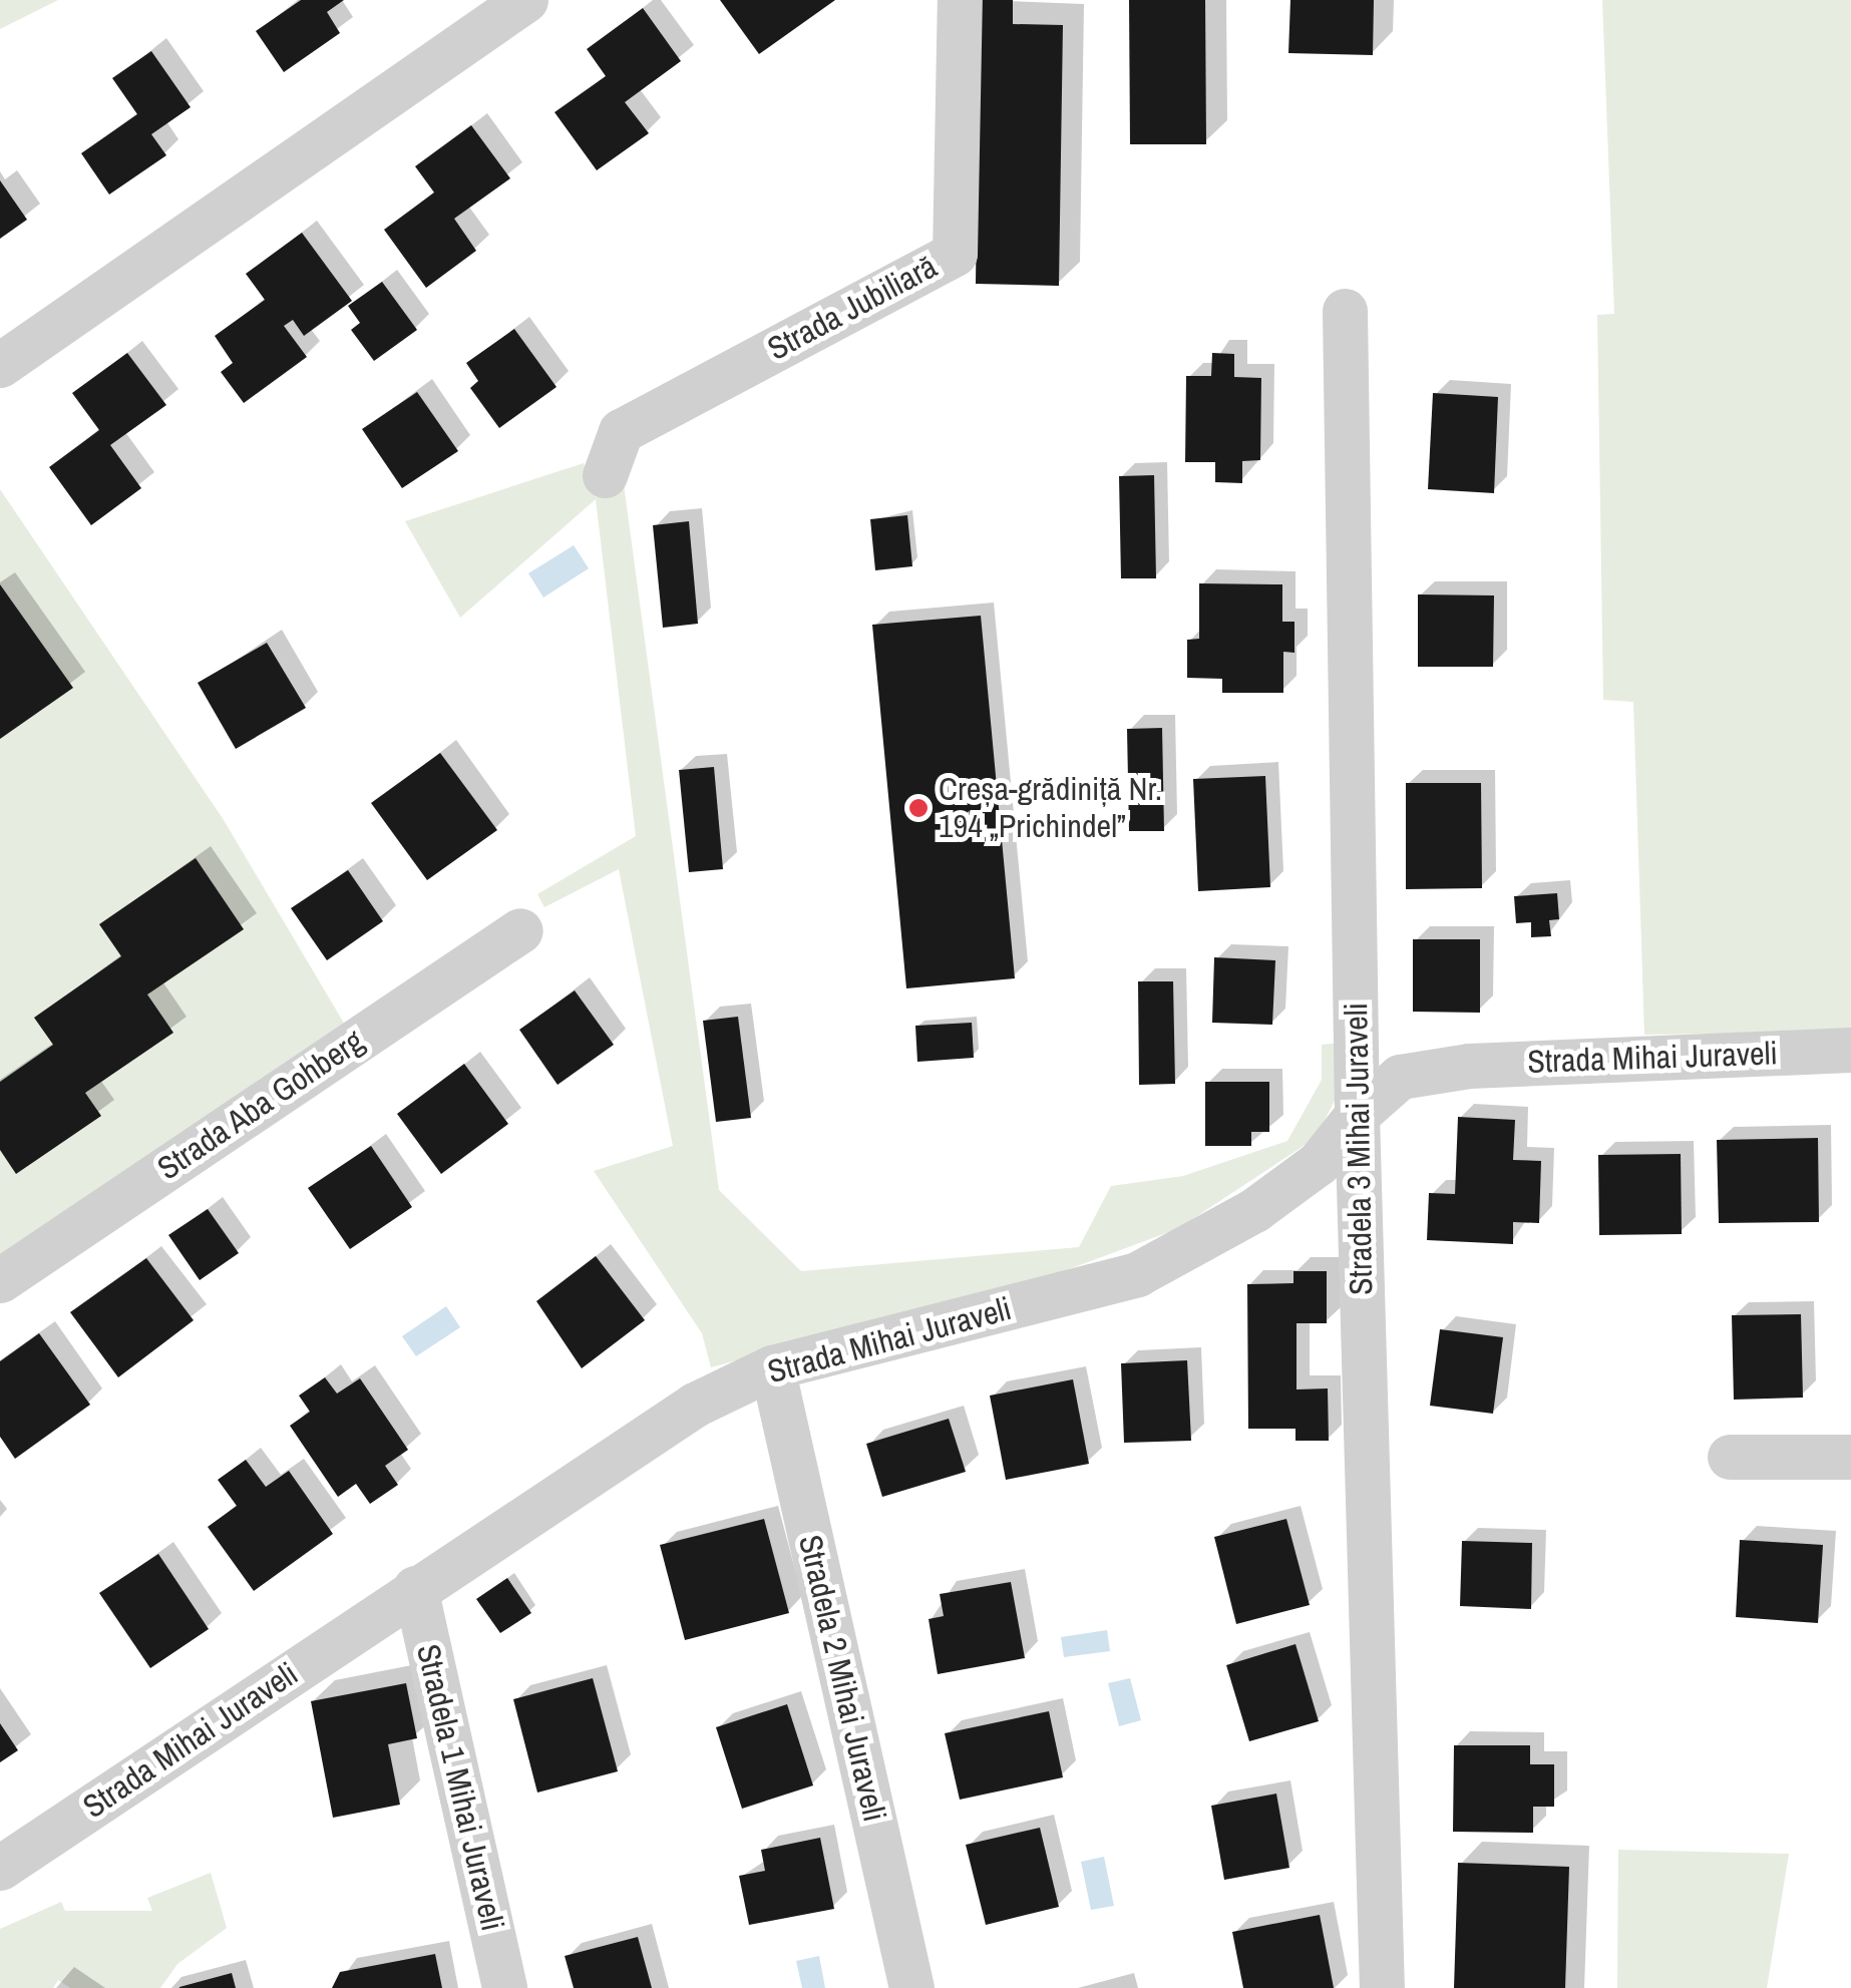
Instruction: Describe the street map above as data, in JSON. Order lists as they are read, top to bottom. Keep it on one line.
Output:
{"streets":{"street":["Strada Jubiliară","Strada Mihai Juraveli","Strada Aba Gohberg","Stradela 3 Mihai Juraveli","Stradela 2 Mihai Juraveli","Stradela 1 Mihai Juraveli"]},"crossings":[["Strada Mihai Juraveli","Stradela 3 Mihai Juraveli"],["Strada Mihai Juraveli","Stradela 2 Mihai Juraveli"],["Strada Mihai Juraveli","Stradela 1 Mihai Juraveli"]],"places":["Creșa-grădiniță Nr. 194 „Prichindel”"]}
